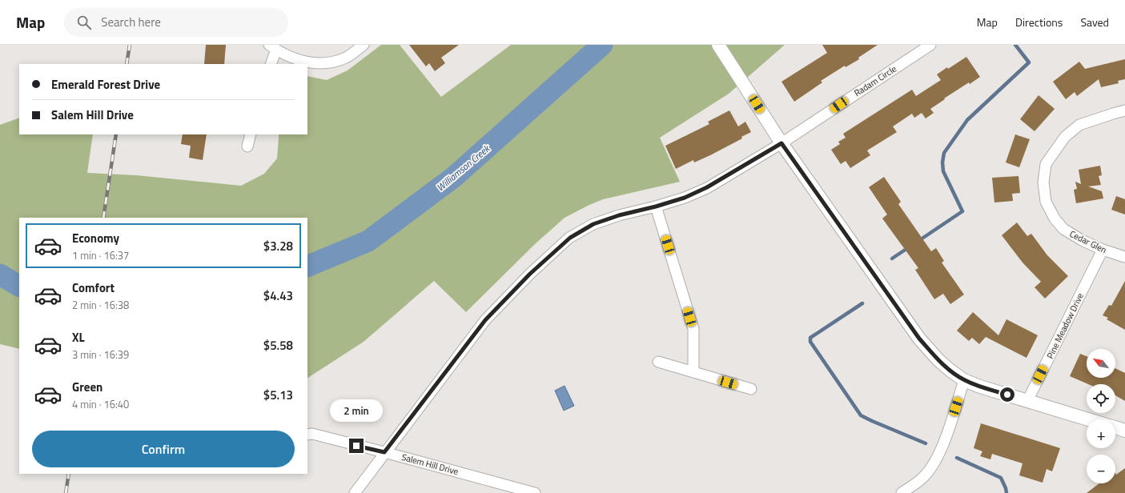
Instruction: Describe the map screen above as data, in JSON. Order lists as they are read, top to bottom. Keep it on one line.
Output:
{"streets":{"street":["Radam Circle","Cedar Glen","Pine Meadow Drive","Salem Hill Drive"]},"crossings":[["Radam Circle","Salem Hill Drive"],["Cedar Glen","Pine Meadow Drive"]],"water":["Williamson Creek"],"north":"top left","page":{"header":"Map","search":"Search here","nav":["Map","Directions","Saved"],"banner":["Emerald Forest Drive","Salem Hill Drive"],"list":[{"name":"Economy","note":"1 min · 16:37","value":"$3.28"},{"name":"Comfort","note":"2 min · 16:38","value":"$4.43"},{"name":"XL","note":"3 min · 16:39","value":"$5.58"},{"name":"Green","note":"4 min · 16:40","value":"$5.13"}],"map_buttons":["+","−"],"bubble":"2 min","buttons":"Confirm"}}
